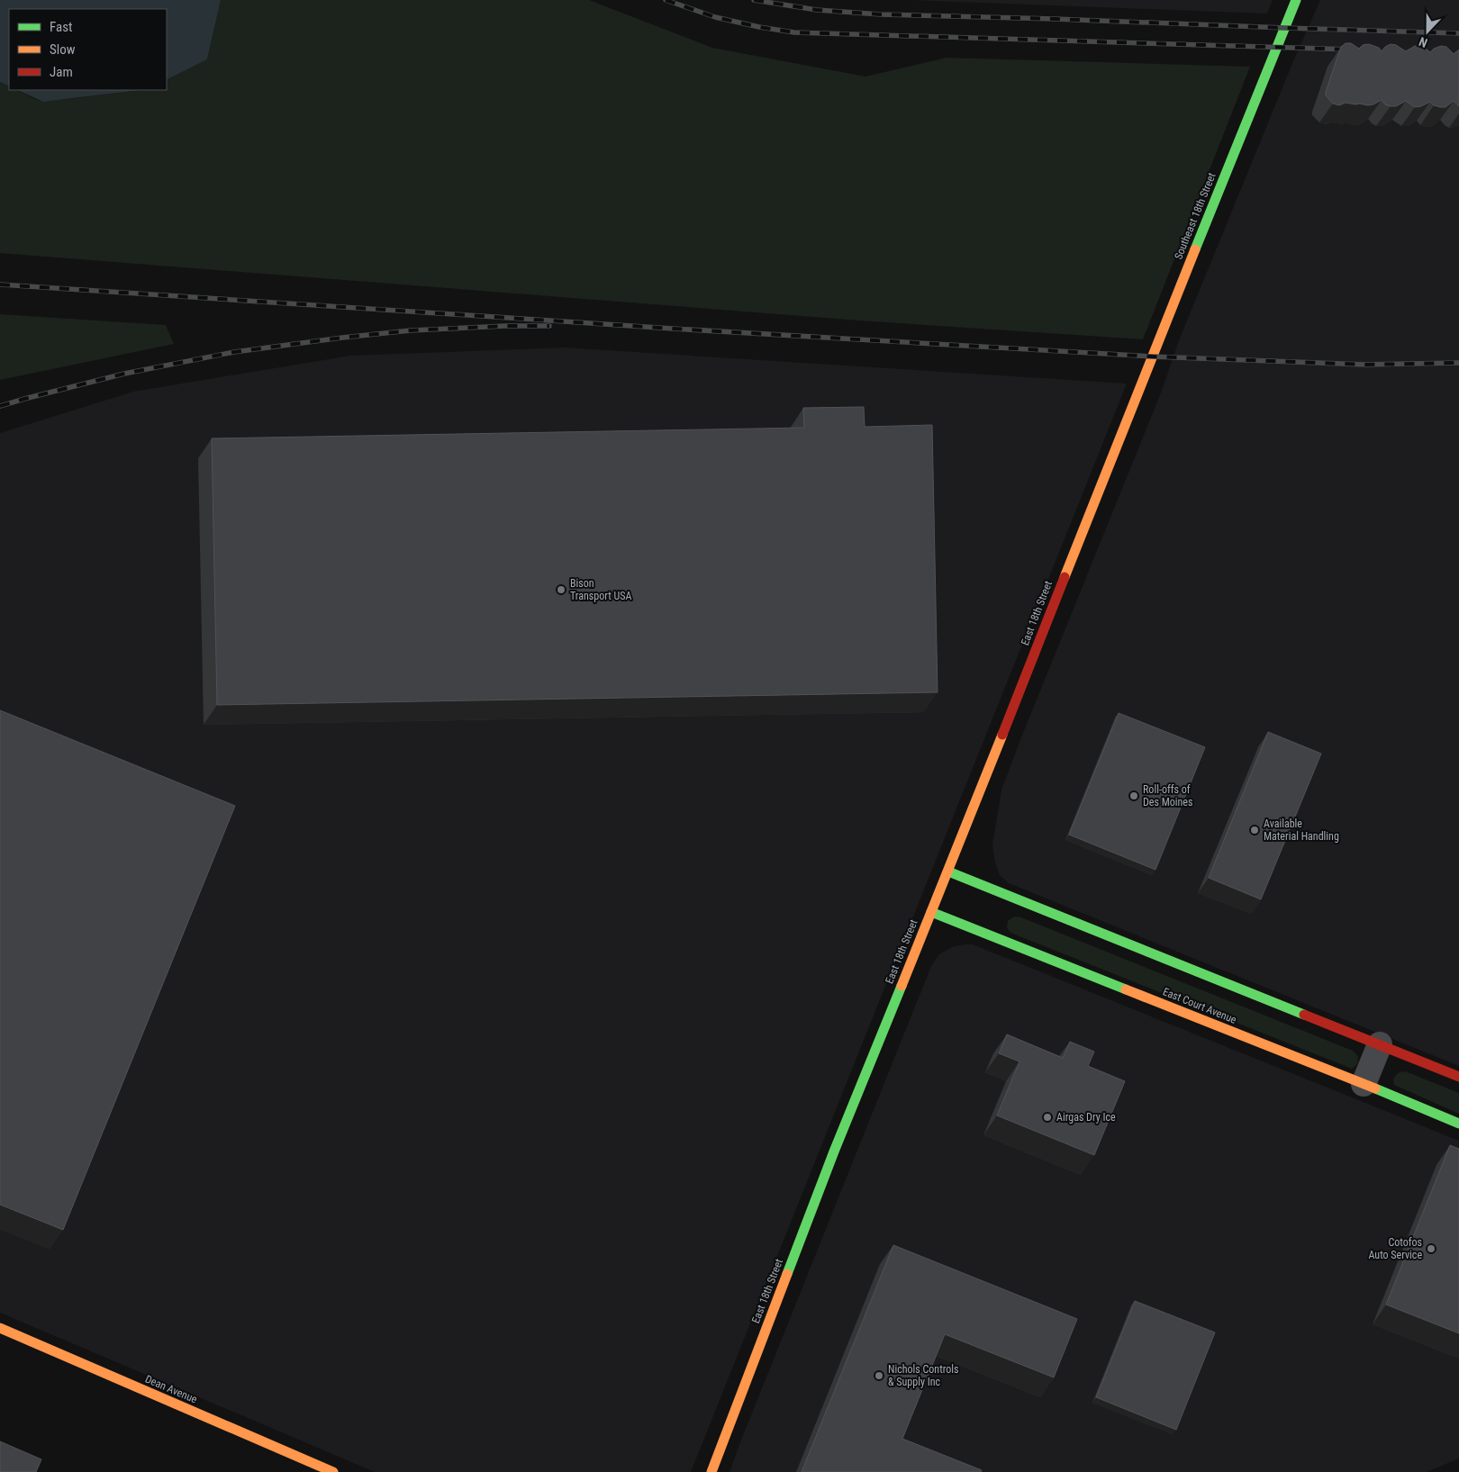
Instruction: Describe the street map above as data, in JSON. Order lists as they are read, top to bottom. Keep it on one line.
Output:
{"streets":{"street":["Southeast 18th Street","East 18th Street","East Court Avenue","Dean Avenue"]},"crossings":[["Southeast 18th Street","East 18th Street"],["East 18th Street","East Court Avenue"]],"places":["Bison Transport USA","Roll-offs of Des Moines","Available Material Handling","Airgas Dry Ice","Cotofos Auto Service","Nichols Controls & Supply Inc"],"legend":["Fast","Slow","Jam"],"north":"bottom"}
